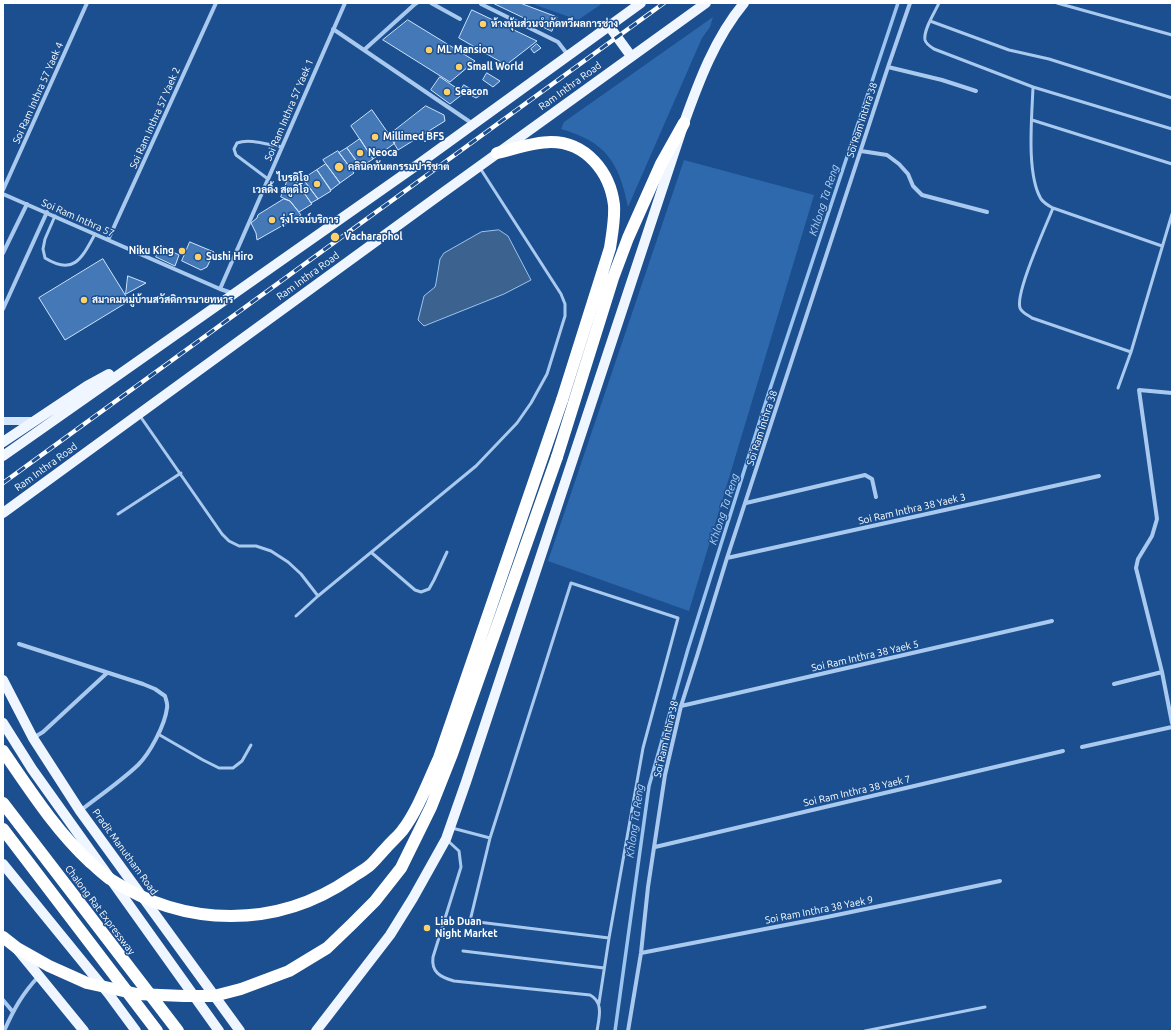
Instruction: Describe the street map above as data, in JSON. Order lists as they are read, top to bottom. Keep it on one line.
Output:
{"streets":{"highway":["Chalong Rat Expressway"],"main road":["Ram Inthra Road","Pradit Manutham Road"],"street":["Soi Ram Inthra 57 Yaek 4","Soi Ram Inthra 57 Yaek 1","Soi Ram Inthra 57 Yaek 2","Soi Ram Inthra 38","Soi Ram Inthra 57","Soi Ram Inthra 38 Yaek 3","Soi Ram Inthra 38 Yaek 5","Soi Ram Inthra 38 Yaek 7","Soi Ram Inthra 38 Yaek 9"]},"crossings":[["Soi Ram Inthra 57 Yaek 1","Soi Ram Inthra 57"],["Soi Ram Inthra 57 Yaek 2","Soi Ram Inthra 57"],["Soi Ram Inthra 38","Soi Ram Inthra 38 Yaek 3"],["Soi Ram Inthra 38","Soi Ram Inthra 38 Yaek 5"],["Soi Ram Inthra 38","Soi Ram Inthra 38 Yaek 7"],["Soi Ram Inthra 38","Soi Ram Inthra 38 Yaek 9"]],"water":["Khlong Ta Reng"],"places":["ห้างหุ้นส่วนจำกัดทวีผลการช่าง","ML Mansion","Small World","Seacon","Millimed ฺBFS","Neoca","คลินิคทันตกรรมปาริชาต","ไบรดิโอ เวลดิ้ง สตูดิโอ","รุ่งโรจน์บริการ","Vacharaphol","Niku King","Sushi Hiro","สมาคมหมู่บ้านสวัสดิการนายทหาร","Liab Duan Night Market"]}
